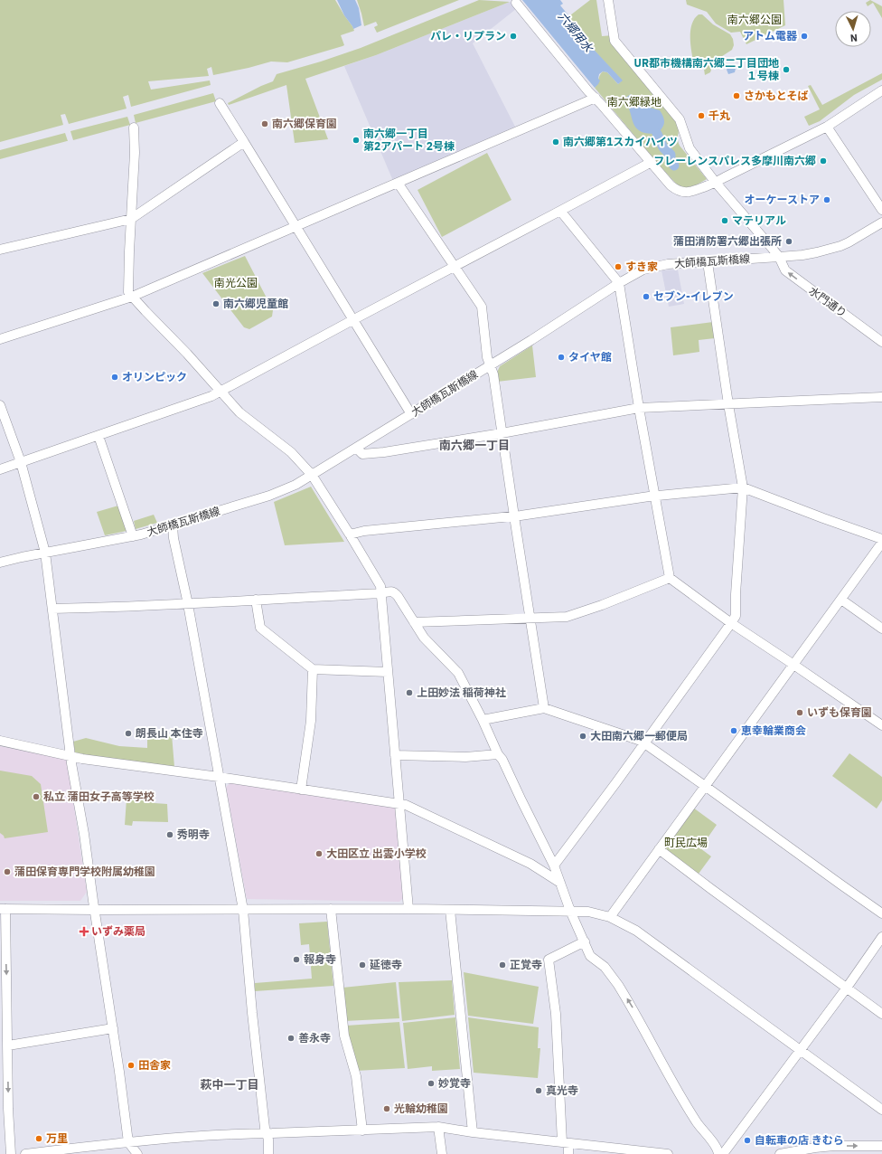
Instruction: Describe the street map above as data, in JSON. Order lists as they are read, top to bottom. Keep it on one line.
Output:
{"streets":{"street":["大師橋瓦斯橋線","水門通り"]},"crossings":[["大師橋瓦斯橋線","水門通り"]],"districts":["南六郷一丁目","萩中一丁目"],"water":["六郷用水"],"parks":["南六郷公園","南六郷緑地","南光公園","町民広場"],"places":{"other":["パレ・リプラン","アトム電器","UR都市機構南六郷二丁目団地 １号棟","さかもとそば","千丸","南六郷保育園","南六郷一丁目 第2アパート 2号棟","南六郷第1スカイハイツ","フレーレンスパレス多摩川南六郷","オーケーストア","マテリアル","蒲田消防署六郷出張所","すき家","セブン-イレブン","南六郷児童館","タイヤ館","オリンピック","上田妙法 稲荷神社","いずも保育園","恵幸輪業商会","朗長山 本住寺","大田南六郷一郵便局","私立 蒲田女子高等学校","秀明寺","大田区立 出雲小学校","蒲田保育専門学校附属幼稚園","報身寺","延徳寺","正覚寺","善永寺","田舎家","妙覚寺","真光寺","光輪幼稚園","万里","自転車の店 きむら"],"health":["いずみ薬局"]},"north":"bottom"}
